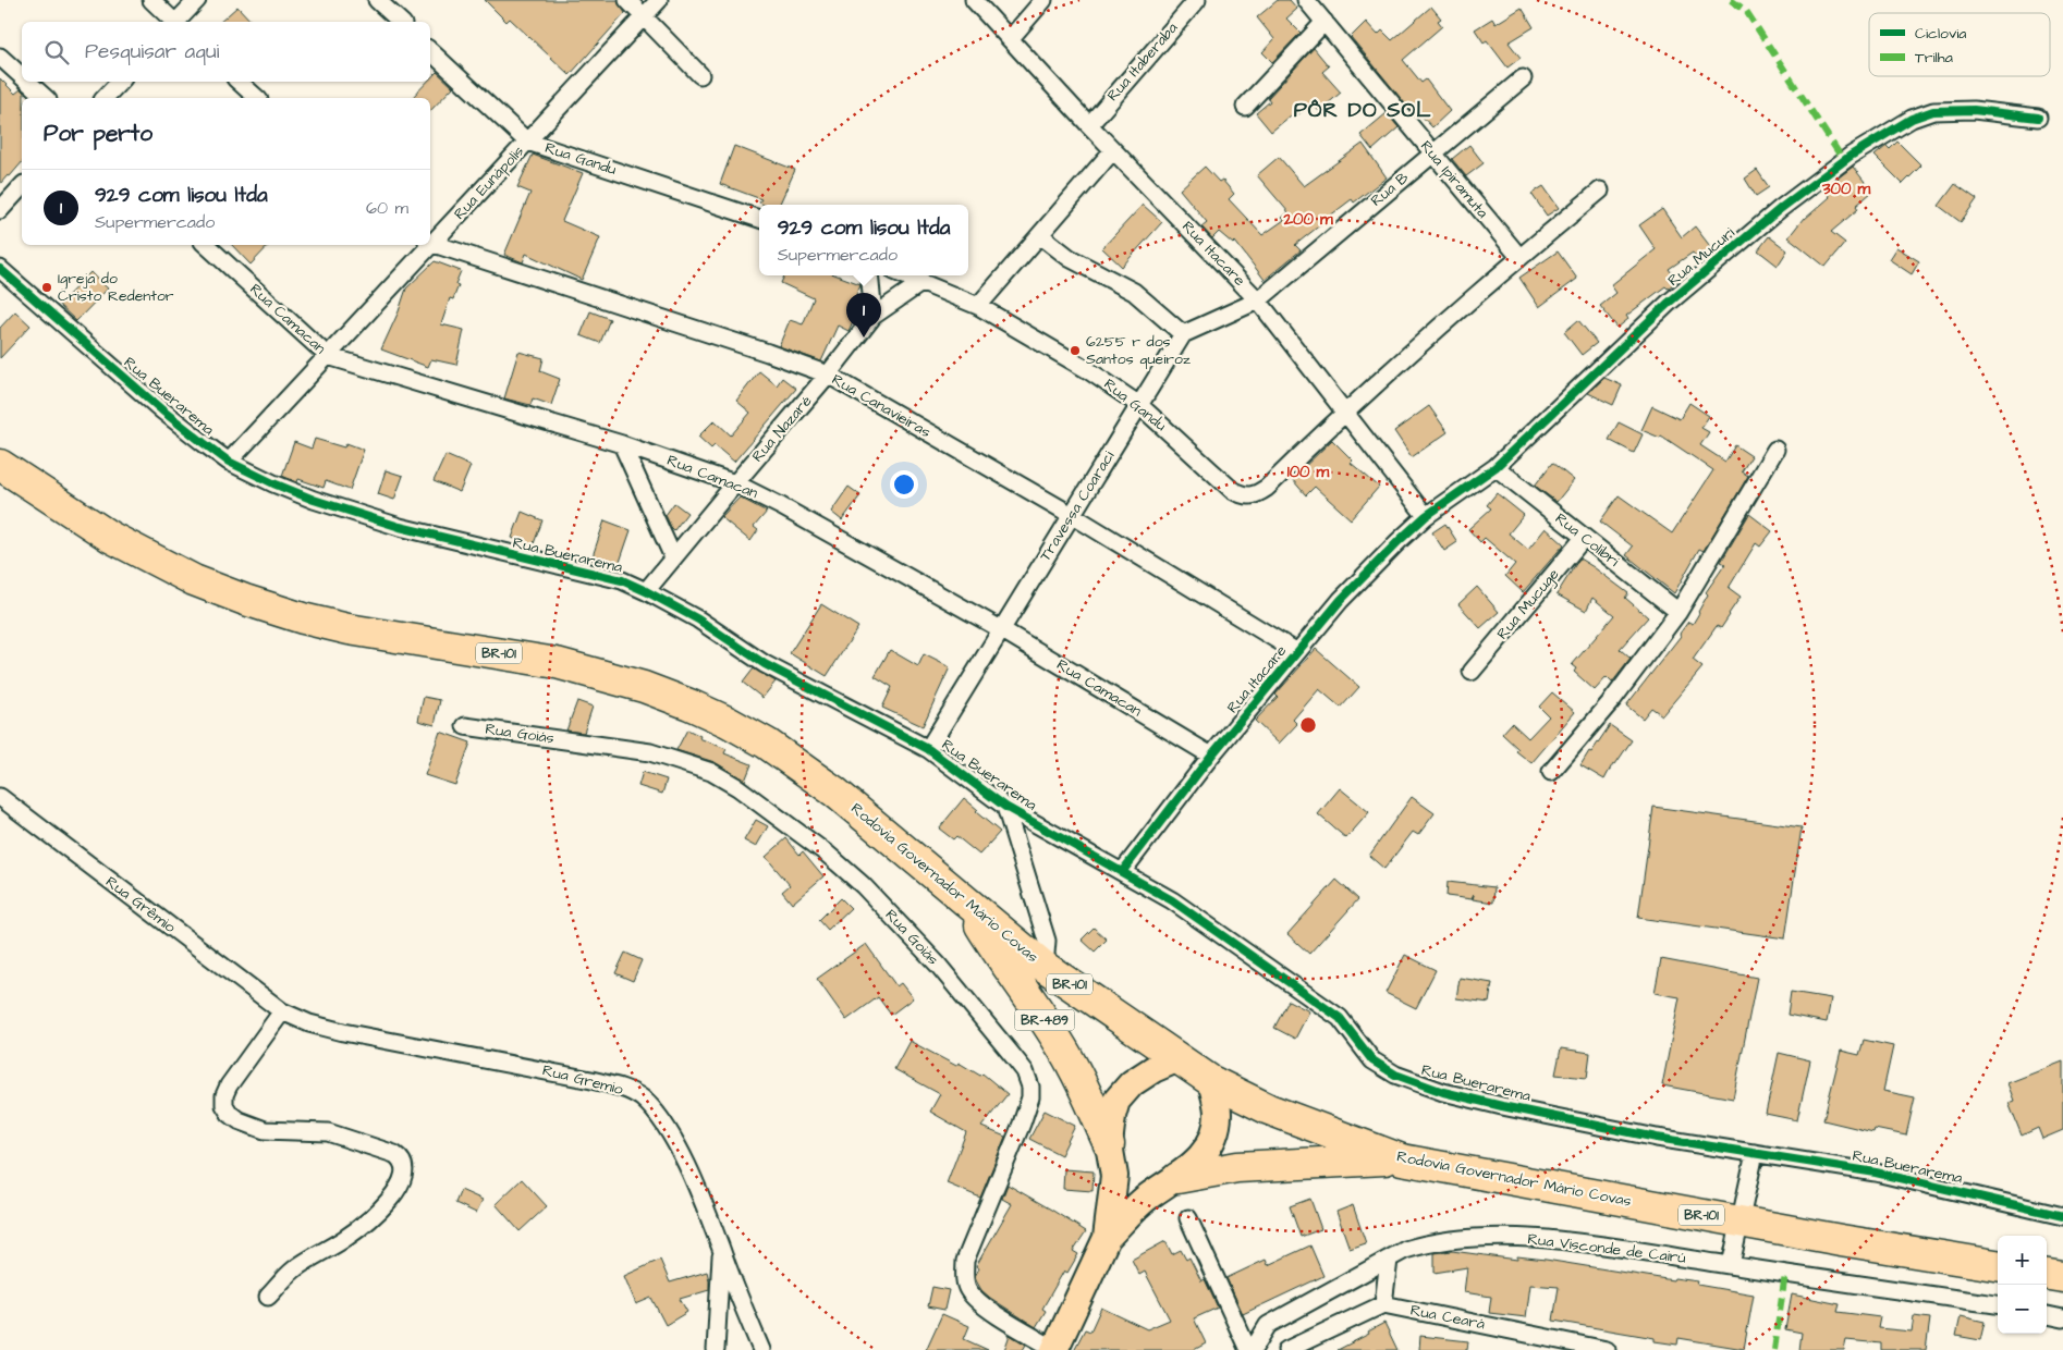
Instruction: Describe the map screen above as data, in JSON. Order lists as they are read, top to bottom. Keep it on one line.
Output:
{"streets":{"highway":["BR-101","Rodovia Governador Mário Covas","BR-489"],"street":["Rua Itaberaba","Rua Gandu","Rua Ipiramuta","Rua Eunápolis","Rua B","Rua Itacare","Rua Mucuri","Rua Camacan","Rua Buerarema","Rua Canavieiras","Rua Nazaré","Travessa Coaraci","Rua Colibri","Rua Mucuge","Rua Goiás","Rua Grêmio","Rua Gremio","Rua Visconde de Cairú","Rua Ceará"]},"crossings":[["Rua Itaberaba","Rua Itacare"],["Rua Gandu","Rua Eunápolis"],["Rua Gandu","Rua Itacare"],["Rua Gandu","Rua Nazaré"],["Rua Gandu","Travessa Coaraci"],["Rua Ipiramuta","Rua B"],["Rua Eunápolis","Rua Camacan"],["Rua Eunápolis","Rua Buerarema"],["Rua Eunápolis","Rua Canavieiras"],["Rua B","Rua Itacare"],["Rua Itacare","Rua Mucuri"],["Rua Itacare","Rua Camacan"],["Rua Itacare","Rua Buerarema"],["Rua Itacare","Rua Canavieiras"],["Rua Mucuri","Rua Colibri"],["Rua Camacan","Rua Nazaré"],["Rua Camacan","Travessa Coaraci"],["Rua Buerarema","Rua Nazaré"],["Rua Buerarema","Travessa Coaraci"],["Rua Canavieiras","Rua Nazaré"],["Rua Canavieiras","Travessa Coaraci"],["Rua Colibri","Rua Mucuge"],["Rua Goiás","BR-489"],["Rodovia Governador Mário Covas","BR-489"],["Rua Grêmio","Rua Gremio"]],"districts":["PÔR DO SOL"],"places":["Igreja do Cristo Redentor","6255 r dos Santos queiroz"],"legend":["Ciclovia","Trilha"],"page":{"search":"Pesquisar aqui","heading":"Por perto","list":[{"mark":"1","name":"929 com lisou ltda","note":"Supermercado","value":"60 m"}],"popup":["929 com lisou ltda","Supermercado"],"pins":"1","map_buttons":["+","−"]},"rings":["300 m","200 m","100 m"]}
